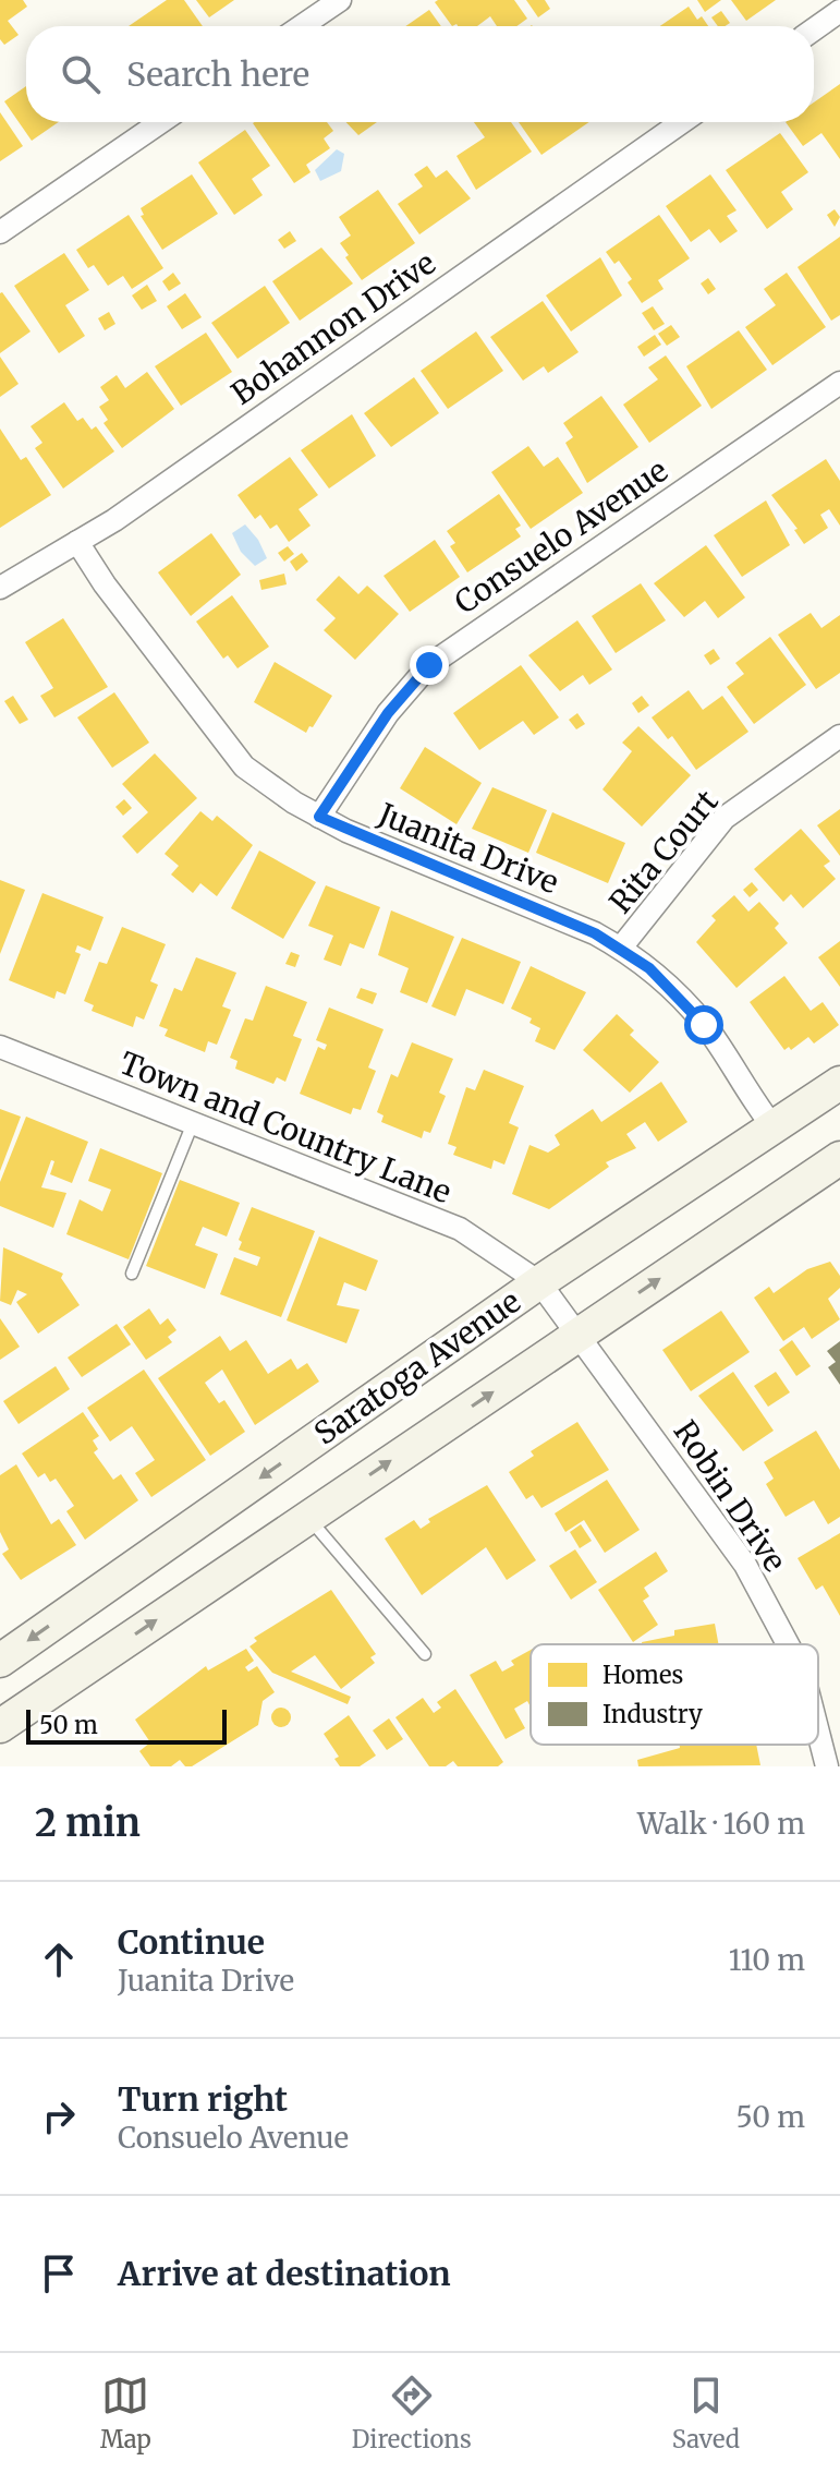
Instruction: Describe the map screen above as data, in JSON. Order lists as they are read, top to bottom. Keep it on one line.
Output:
{"streets":{"main road":["Saratoga Avenue"],"street":["Bohannon Drive","Consuelo Avenue","Juanita Drive","Rita Court","Town and Country Lane","Robin Drive"]},"crossings":[["Bohannon Drive","Juanita Drive"],["Consuelo Avenue","Juanita Drive"],["Juanita Drive","Rita Court"],["Juanita Drive","Saratoga Avenue"],["Town and Country Lane","Saratoga Avenue"],["Town and Country Lane","Robin Drive"],["Saratoga Avenue","Robin Drive"]],"legend":["Homes","Industry"],"scale_bar":"50 m","page":{"search":"Search here","scale":"50 m","heading":["2 min","Walk · 160 m"],"list":[["Continue","Juanita Drive","110 m"],["Turn right","Consuelo Avenue","50 m"],"Arrive at destination"],"nav":["Map","Directions","Saved"]}}
